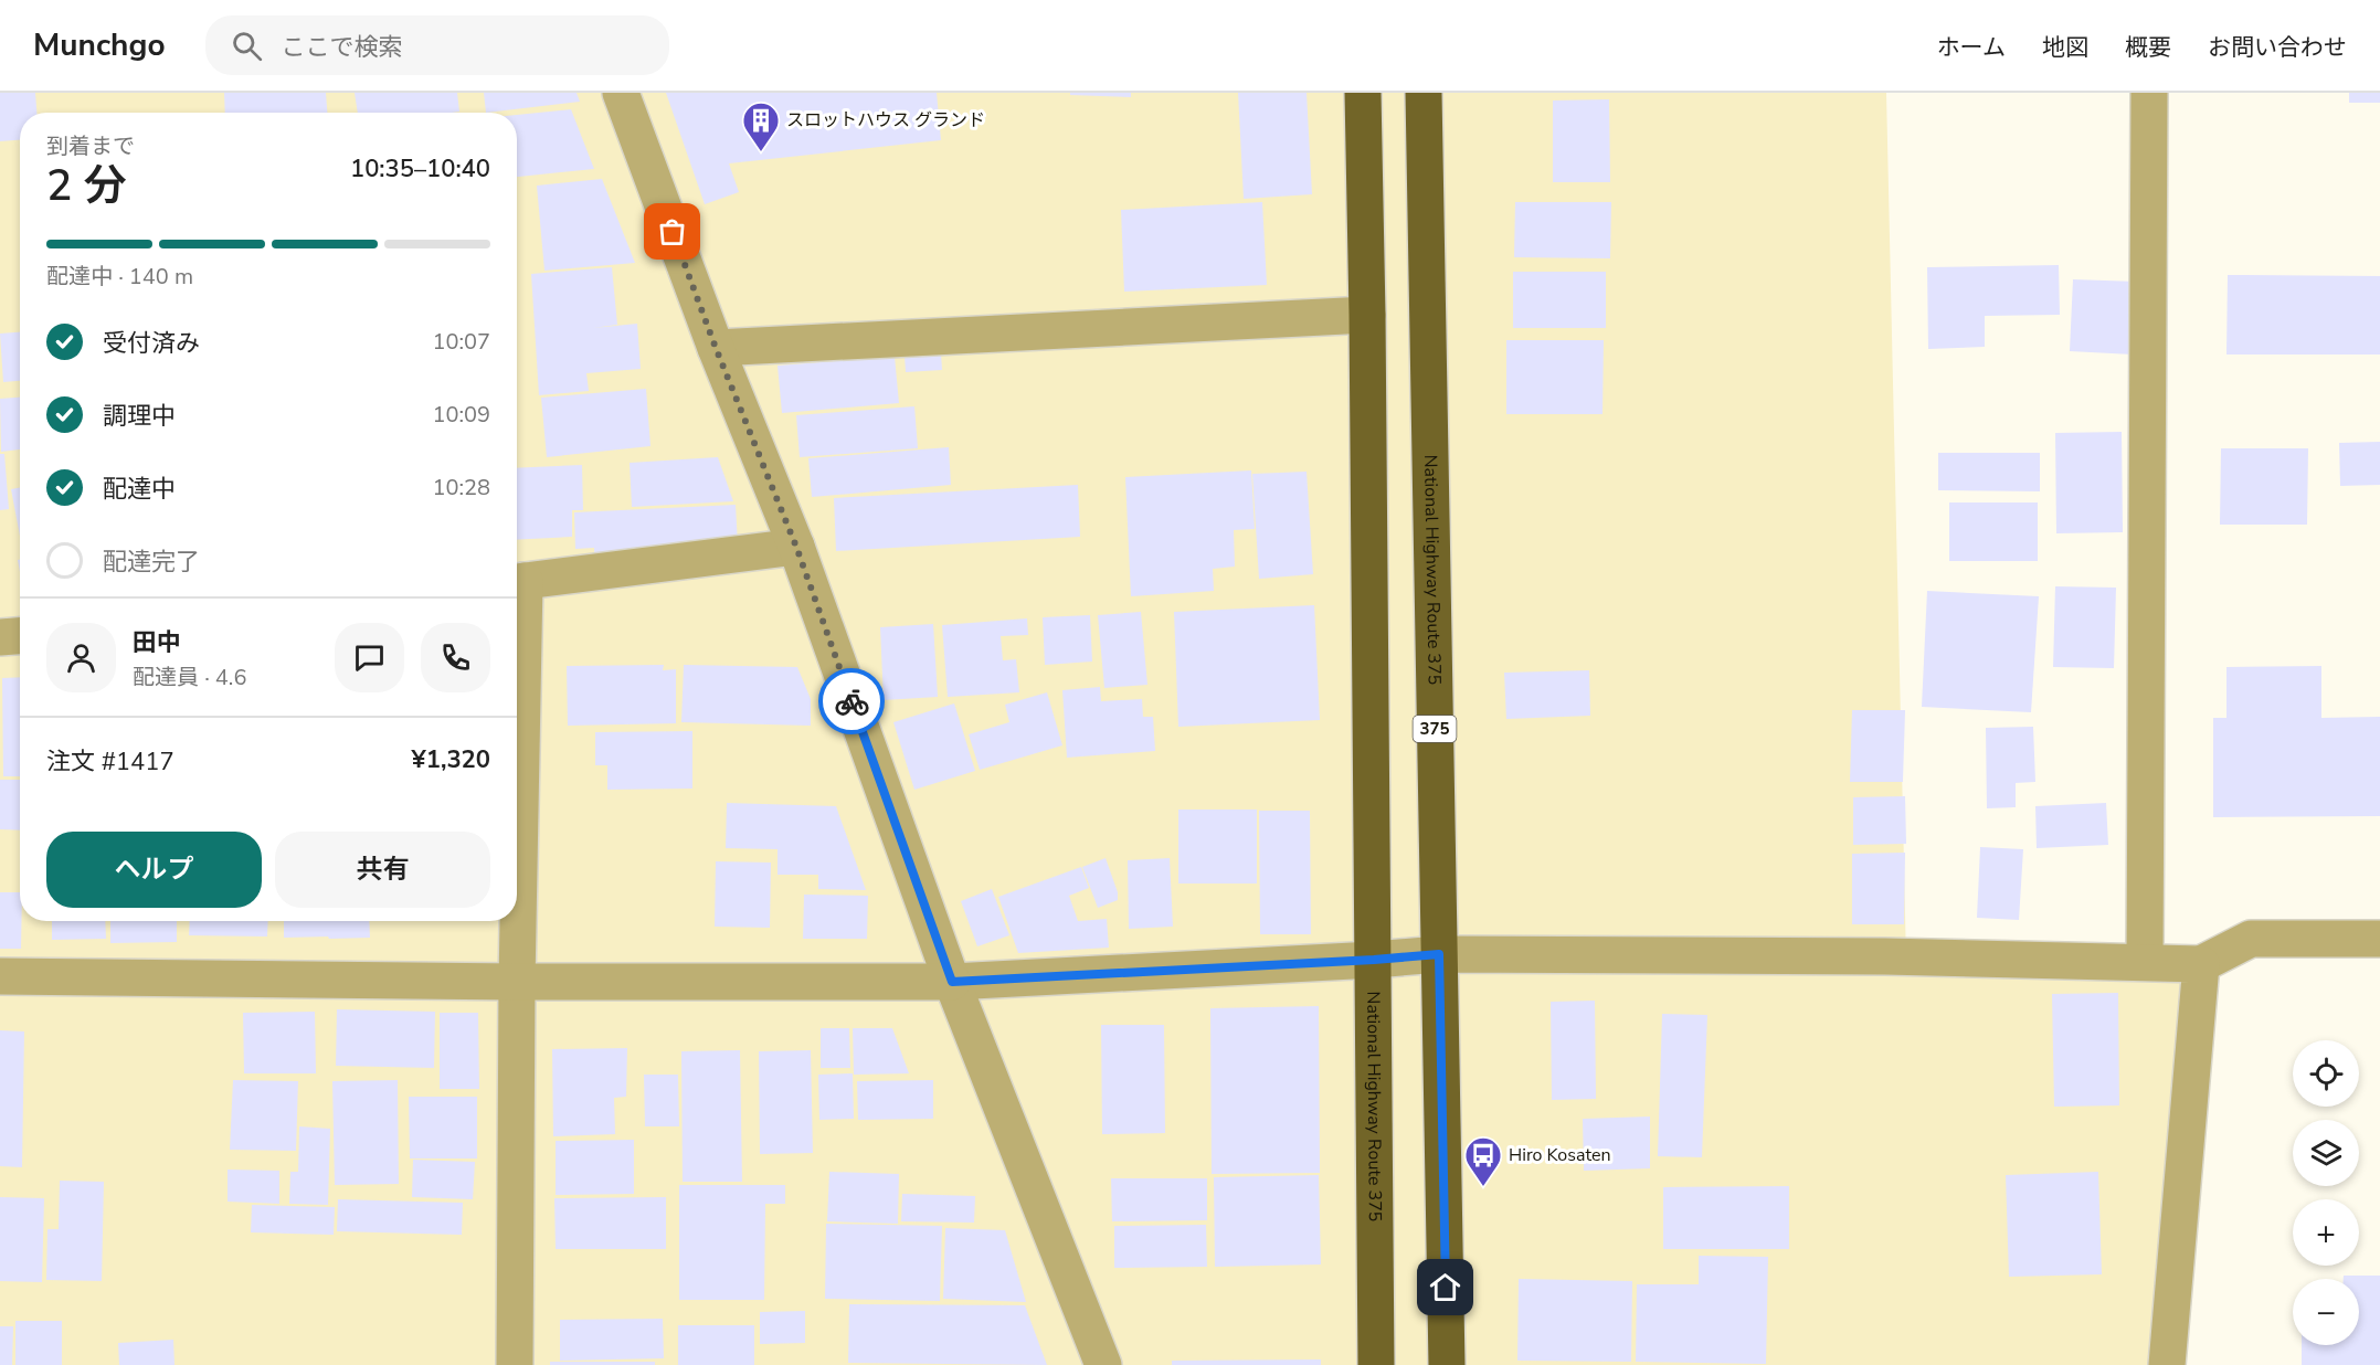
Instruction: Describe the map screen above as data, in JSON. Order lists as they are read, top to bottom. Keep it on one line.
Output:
{"streets":{"highway":["National Highway Route 375","375"]},"places":{"building":["スロットハウス グランド"],"bus stop":["Hiro Kosaten"]},"page":{"header":"Munchgo","search":"ここで検索","nav":["ホーム","地図","概要","お問い合わせ"],"heading":["2 分","到着まで","10:35–10:40"],"panel":["田中","配達員 · 4.6","注文 #1417","¥1,320"],"bar":"配達中 · 140 m","list":[["受付済み","10:07"],["調理中","10:09"],["配達中","10:28"],"配達完了"],"buttons":["ヘルプ","共有"],"map_buttons":["+","−"]}}
